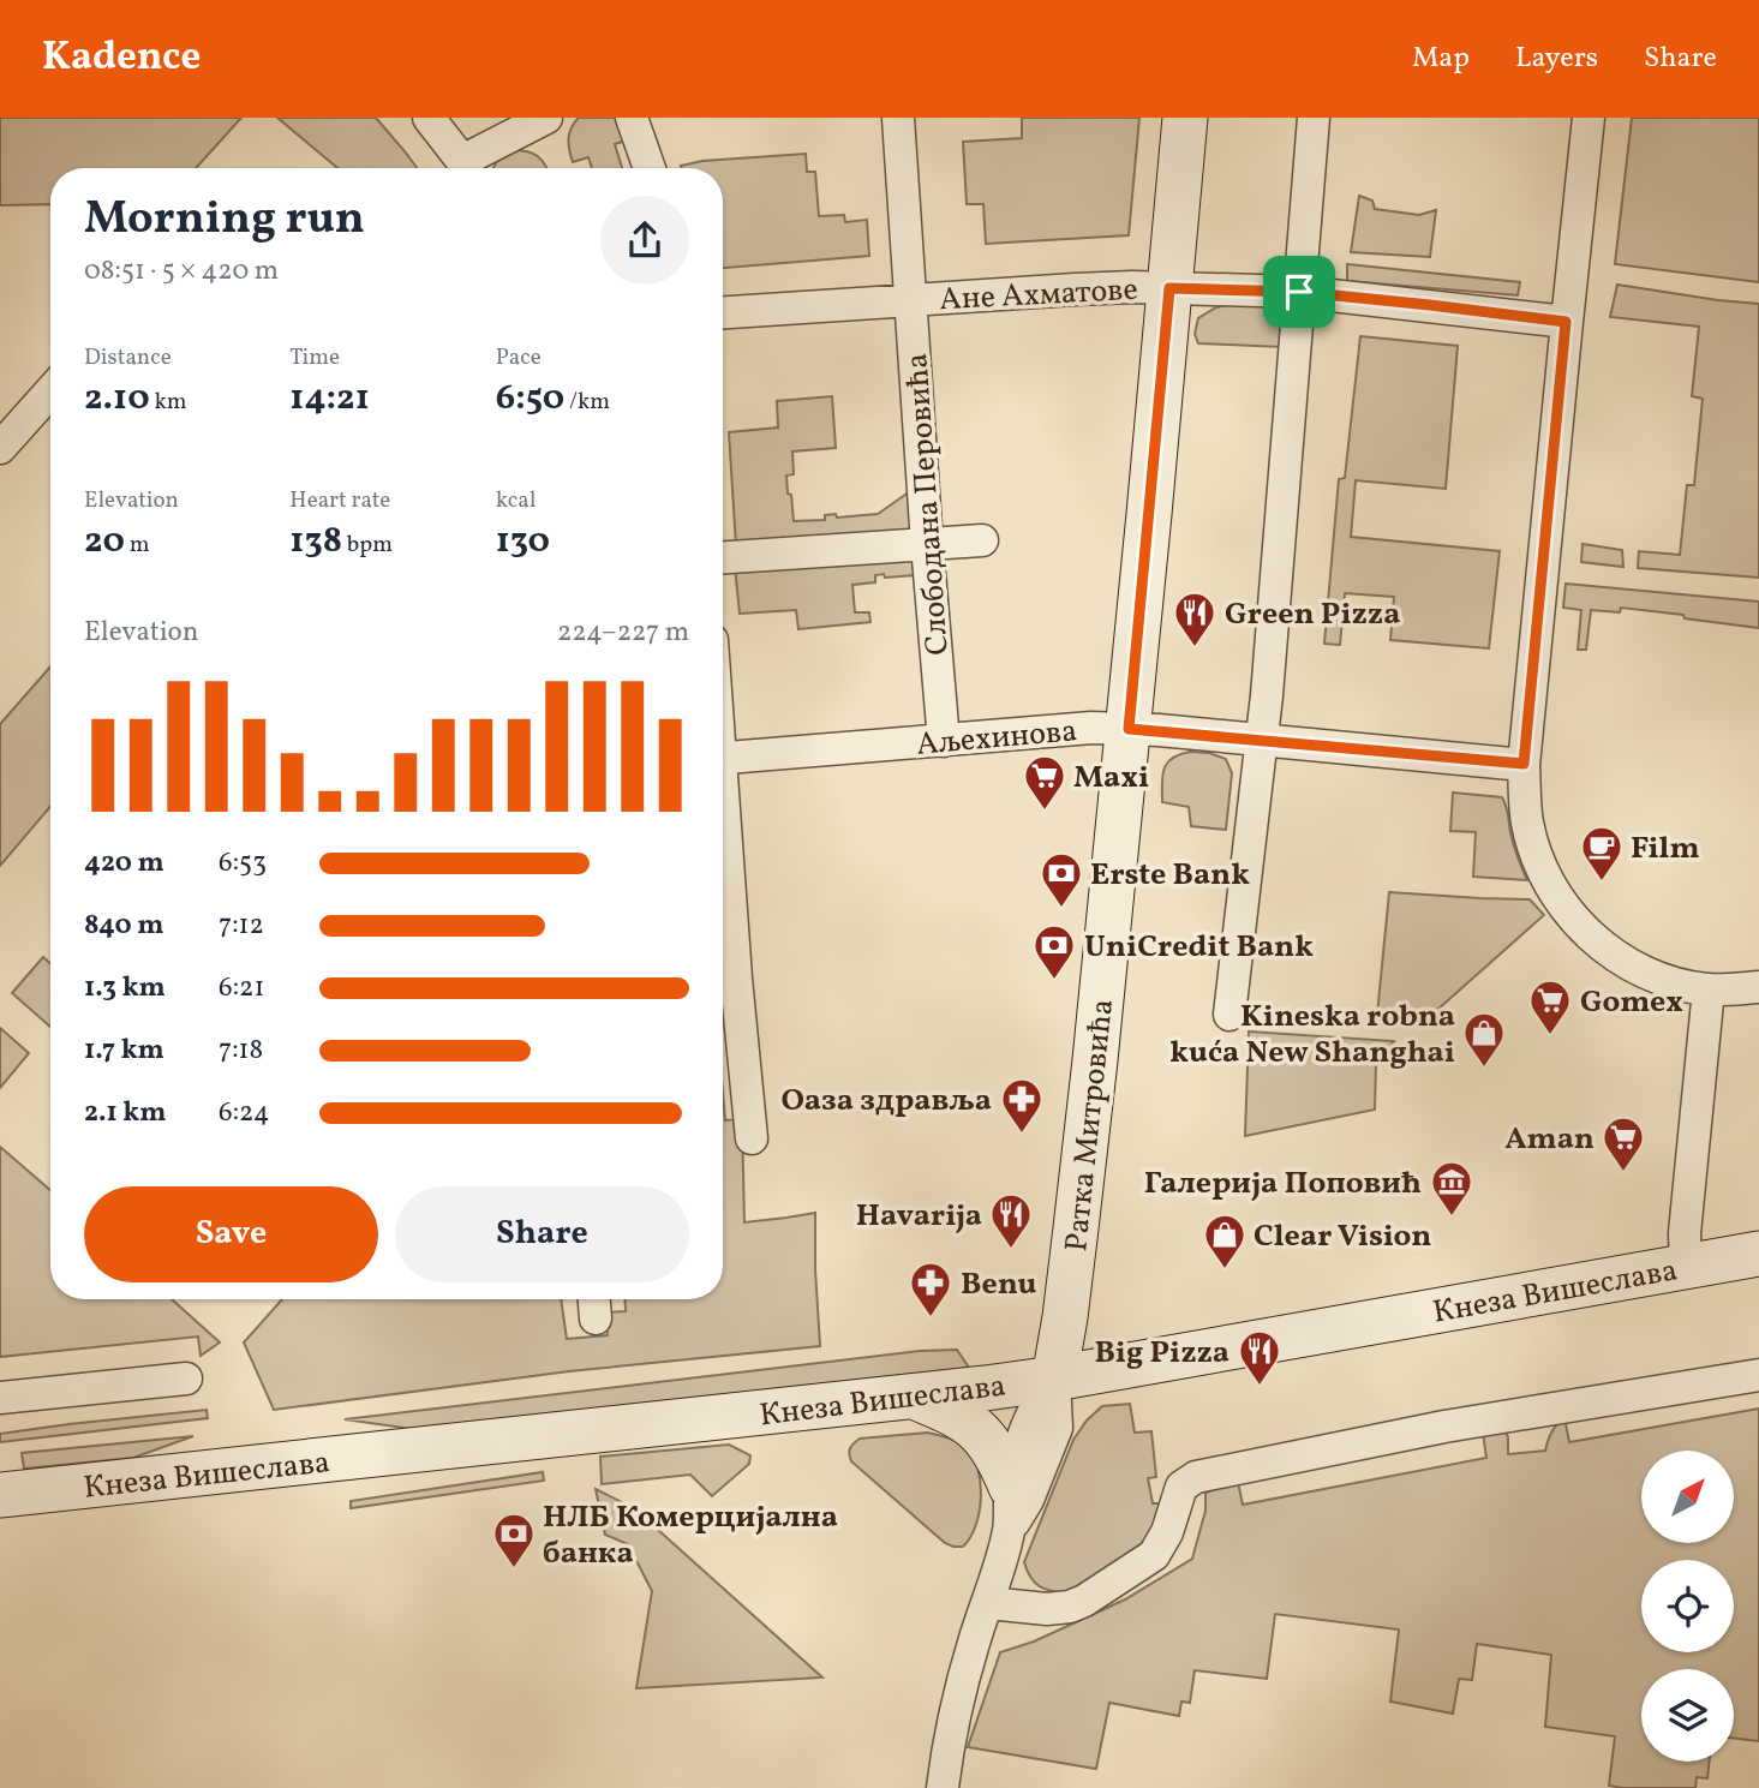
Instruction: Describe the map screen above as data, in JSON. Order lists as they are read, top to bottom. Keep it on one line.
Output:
{"streets":{"main road":["Ратка Митровића","Кнеза Вишеслава"],"street":["Ане Ахматове","Слободана Перовића","Аљехинова"]},"crossings":[["Ане Ахматове","Слободана Перовића"],["Ане Ахматове","Ратка Митровића"],["Слободана Перовића","Аљехинова"],["Аљехинова","Ратка Митровића"],["Ратка Митровића","Кнеза Вишеслава"]],"places":{"restaurant":["Green Pizza","Havarija","Big Pizza"],"supermarket":["Maxi","Gomex","Aman"],"cafe":["Film"],"bank":["Erste Bank","UniCredit Bank","НЛБ Комерцијална банка"],"shop":["Kineska robna kuća New Shanghai","Clear Vision"],"pharmacy":["Оаза здравља","Benu"],"museum":["Галерија Поповић"]},"north":"top right","page":{"header":"Kadence","nav":["Map","Layers","Share"],"heading":["Morning run","08:51 · 5 × 420 m"],"stats":[["Distance","2.10 km"],["Time","14:21"],["Pace","6:50 /km"],["Elevation","20 m"],["Heart rate","138 bpm"],["kcal","130"]],"chart":["Elevation","224–227 m"],"list":[{"name":"420 m","note":"6:53"},{"name":"840 m","note":"7:12"},{"name":"1.3 km","note":"6:21"},{"name":"1.7 km","note":"7:18"},{"name":"2.1 km","note":"6:24"}],"buttons":["Save","Share"]}}
